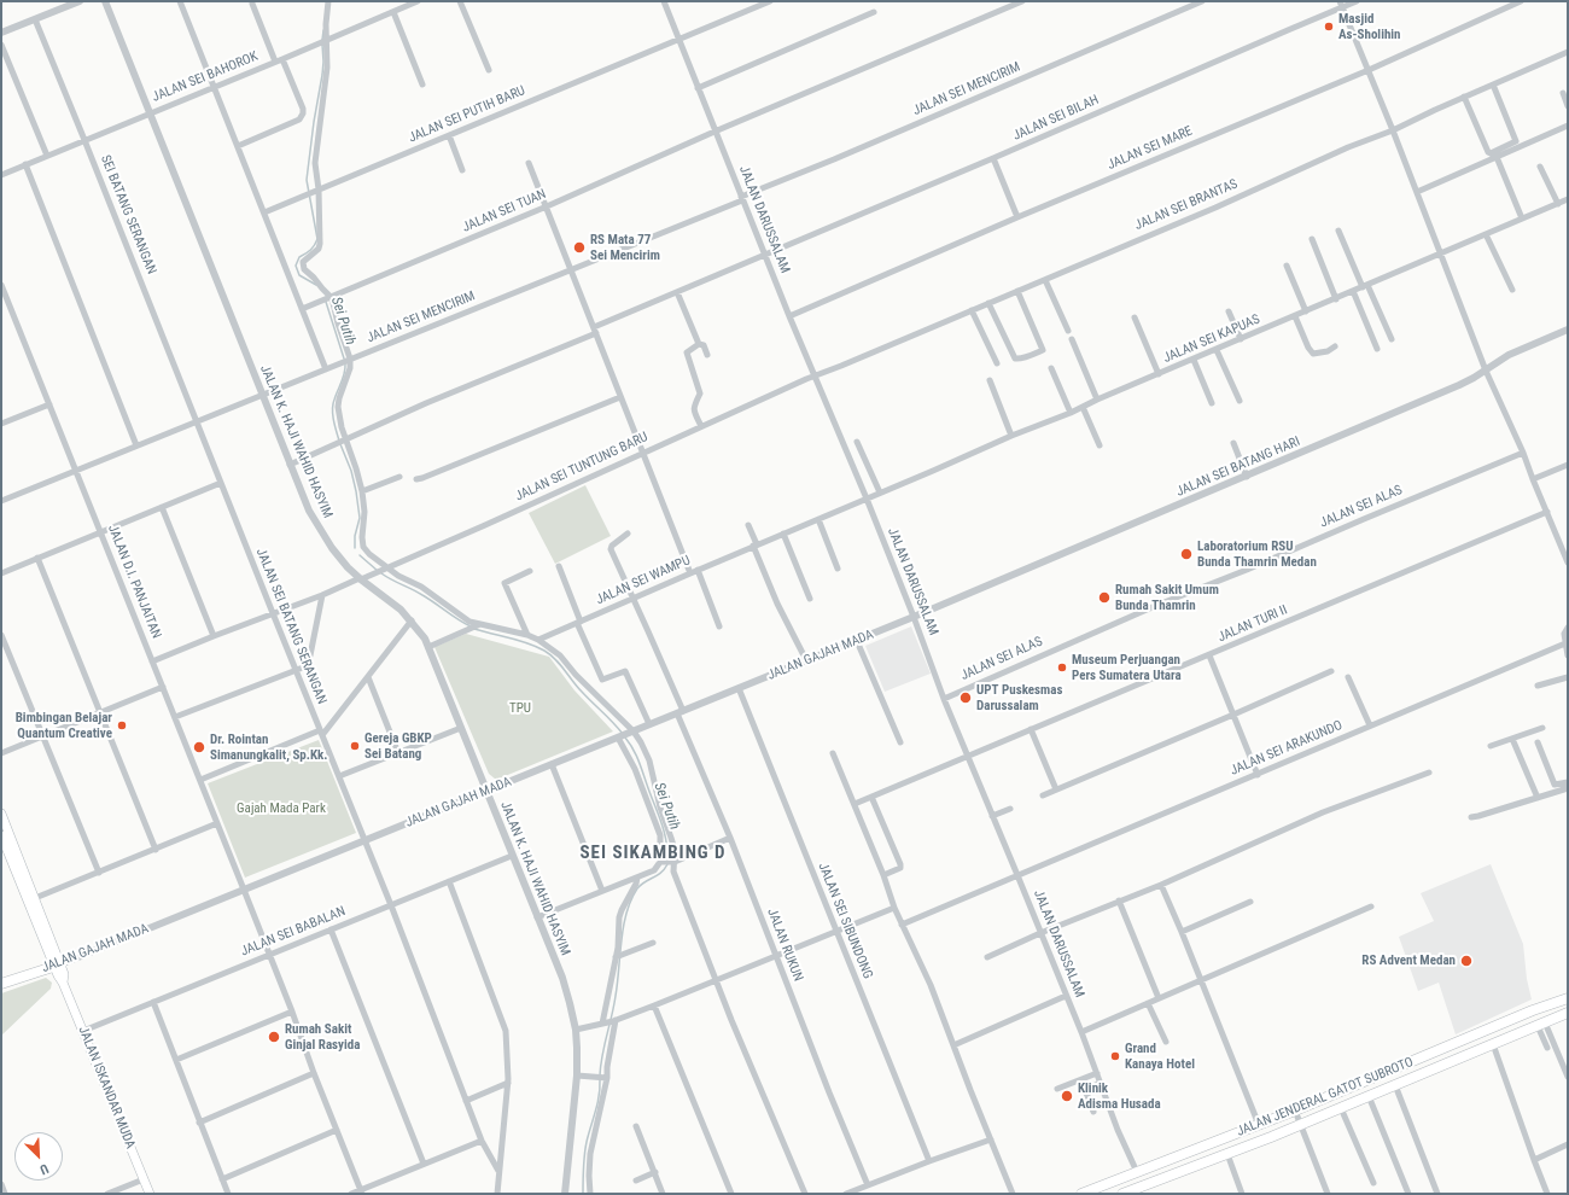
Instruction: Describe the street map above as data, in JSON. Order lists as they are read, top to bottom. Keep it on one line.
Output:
{"streets":{"main road":["JALAN GAJAH MADA","JALAN ISKANDAR MUDA","JALAN JENDERAL GATOT SUBROTO"],"street":["JALAN SEI BAHOROK","JALAN SEI MENCIRIM","JALAN SEI PUTIH BARU","JALAN SEI BILAH","JALAN SEI MARE","JALAN SEI BRANTAS","JALAN SEI TUAN","SEI BATANG SERANGAN","JALAN DARUSSALAM","JALAN SEI KAPUAS","JALAN K. HAJI WAHID HASYIM","JALAN SEI TUNTUNG BARU","JALAN SEI BATANG HARI","JALAN SEI ALAS","JALAN SEI WAMPU","JALAN D.I. PANJAITAN","JALAN TURI II","JALAN SEI BATANG SERANGAN","JALAN SEI ARAKUNDO","JALAN SEI SIBUNDONG","JALAN SEI BABALAN","JALAN RUKUN"]},"crossings":[["JALAN SEI BAHOROK","SEI BATANG SERANGAN"],["JALAN SEI BAHOROK","JALAN K. HAJI WAHID HASYIM"],["JALAN SEI MENCIRIM","SEI BATANG SERANGAN"],["JALAN SEI MENCIRIM","JALAN DARUSSALAM"],["JALAN SEI MENCIRIM","JALAN K. HAJI WAHID HASYIM"],["JALAN SEI MENCIRIM","JALAN D.I. PANJAITAN"],["JALAN SEI MENCIRIM","JALAN SEI BATANG SERANGAN"],["JALAN SEI PUTIH BARU","JALAN DARUSSALAM"],["JALAN SEI BILAH","JALAN DARUSSALAM"],["JALAN SEI BILAH","JALAN K. HAJI WAHID HASYIM"],["JALAN SEI MARE","JALAN DARUSSALAM"],["JALAN SEI BRANTAS","JALAN DARUSSALAM"],["JALAN SEI BRANTAS","JALAN SEI TUNTUNG BARU"],["JALAN SEI TUAN","JALAN DARUSSALAM"],["SEI BATANG SERANGAN","JALAN SEI BATANG SERANGAN"],["JALAN DARUSSALAM","JALAN SEI KAPUAS"],["JALAN DARUSSALAM","JALAN SEI TUNTUNG BARU"],["JALAN DARUSSALAM","JALAN SEI BATANG HARI"],["JALAN DARUSSALAM","JALAN SEI ALAS"],["JALAN DARUSSALAM","JALAN SEI WAMPU"],["JALAN DARUSSALAM","JALAN TURI II"],["JALAN DARUSSALAM","JALAN GAJAH MADA"],["JALAN DARUSSALAM","JALAN SEI ARAKUNDO"],["JALAN DARUSSALAM","JALAN JENDERAL GATOT SUBROTO"],["JALAN SEI KAPUAS","JALAN SEI WAMPU"],["JALAN K. HAJI WAHID HASYIM","JALAN SEI TUNTUNG BARU"],["JALAN K. HAJI WAHID HASYIM","JALAN GAJAH MADA"],["JALAN K. HAJI WAHID HASYIM","JALAN SEI BABALAN"],["JALAN SEI TUNTUNG BARU","JALAN D.I. PANJAITAN"],["JALAN SEI TUNTUNG BARU","JALAN SEI BATANG SERANGAN"],["JALAN SEI BATANG HARI","JALAN GAJAH MADA"],["JALAN SEI WAMPU","JALAN RUKUN"],["JALAN D.I. PANJAITAN","JALAN GAJAH MADA"],["JALAN D.I. PANJAITAN","JALAN SEI BABALAN"],["JALAN SEI BATANG SERANGAN","JALAN GAJAH MADA"],["JALAN SEI BATANG SERANGAN","JALAN SEI BABALAN"],["JALAN GAJAH MADA","JALAN SEI SIBUNDONG"],["JALAN GAJAH MADA","JALAN RUKUN"],["JALAN GAJAH MADA","JALAN ISKANDAR MUDA"],["JALAN SEI BABALAN","JALAN ISKANDAR MUDA"]],"districts":["SEI SIKAMBING D"],"water":["Sei Putih"],"parks":["TPU","Gajah Mada Park"],"places":["Masjid As-Sholihin","RS Mata 77 Sei Mencirim","Laboratorium RSU Bunda Thamrin Medan","Rumah Sakit Umum Bunda Thamrin","Museum Perjuangan Pers Sumatera Utara","UPT Puskesmas Darussalam","Bimbingan Belajar Quantum Creative","Gereja GBKP Sei Batang","Dr. Rointan Simanungkalit, Sp.Kk.","RS Advent Medan","Rumah Sakit Ginjal Rasyida","Grand Kanaya Hotel","Klinik Adisma Husada"],"north":"bottom right"}
